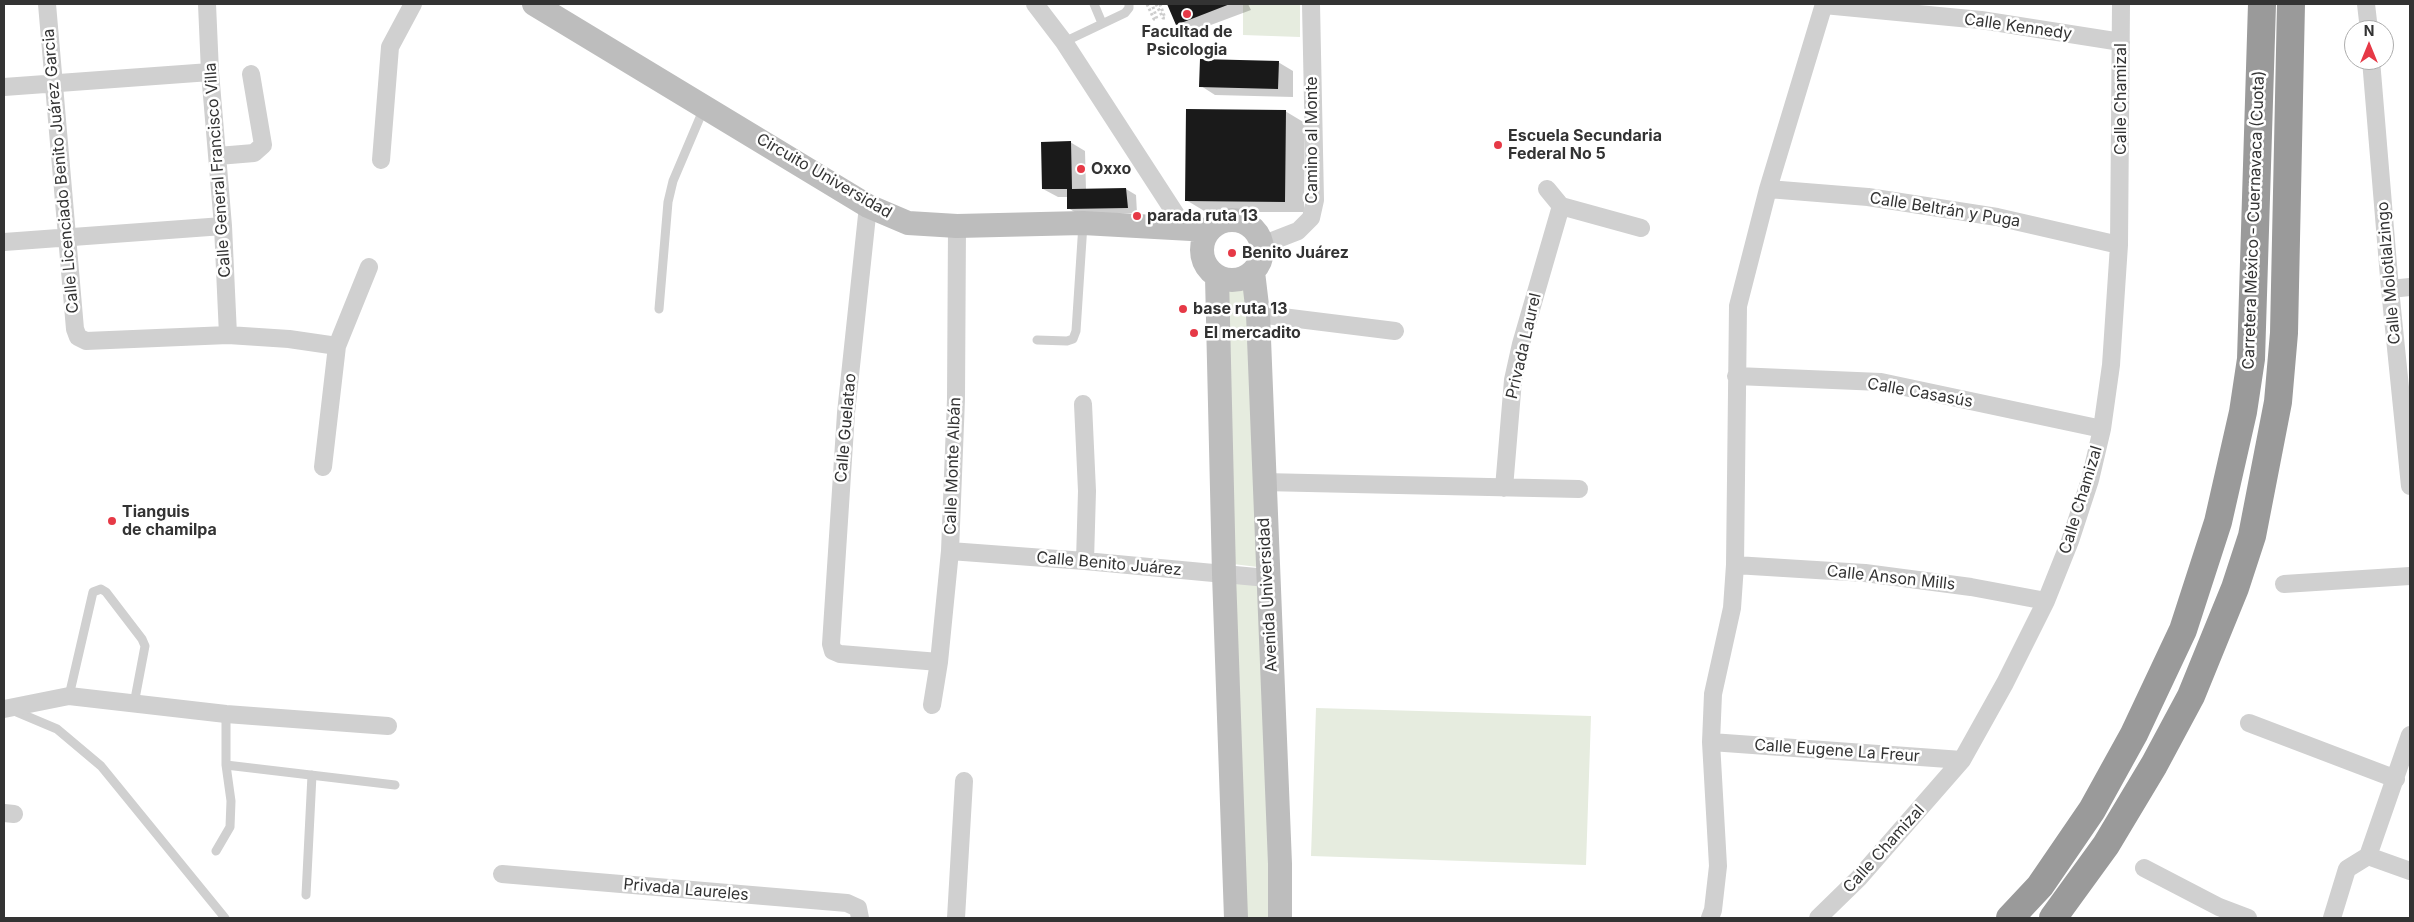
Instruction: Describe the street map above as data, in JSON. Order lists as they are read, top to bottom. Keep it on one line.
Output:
{"streets":{"highway":["Carretera México - Cuernavaca (Cuota)"],"street":["Calle Kennedy","Calle Chamizal","Camino al Monte","Calle General Francisco Villa","Calle Licenciado Benito Juárez Garcia","Circuito Universidad","Calle Beltrán y Puga","Calle Molotlalzingo","Privada Laurel","Calle Casasús","Calle Guelatao","Calle Monte Albán","Calle Benito Juárez","Calle Anson Mills","Avenida Universidad","Calle Eugene La Freur","Privada Laureles"]},"crossings":[["Calle Kennedy","Calle Chamizal"],["Calle Chamizal","Calle Beltrán y Puga"],["Calle Chamizal","Calle Casasús"],["Calle Chamizal","Calle Anson Mills"],["Calle Chamizal","Calle Eugene La Freur"],["Camino al Monte","Circuito Universidad"],["Camino al Monte","Avenida Universidad"],["Calle General Francisco Villa","Calle Licenciado Benito Juárez Garcia"],["Circuito Universidad","Calle Guelatao"],["Circuito Universidad","Calle Monte Albán"],["Circuito Universidad","Avenida Universidad"],["Calle Guelatao","Calle Monte Albán"],["Calle Monte Albán","Calle Benito Juárez"],["Calle Benito Juárez","Avenida Universidad"]],"places":["Facultad de Psicologia","Escuela Secundaria Federal No 5","Oxxo","parada ruta 13","Benito Juárez","base ruta 13","El mercadito","Tianguis de chamilpa"],"north":"top"}
